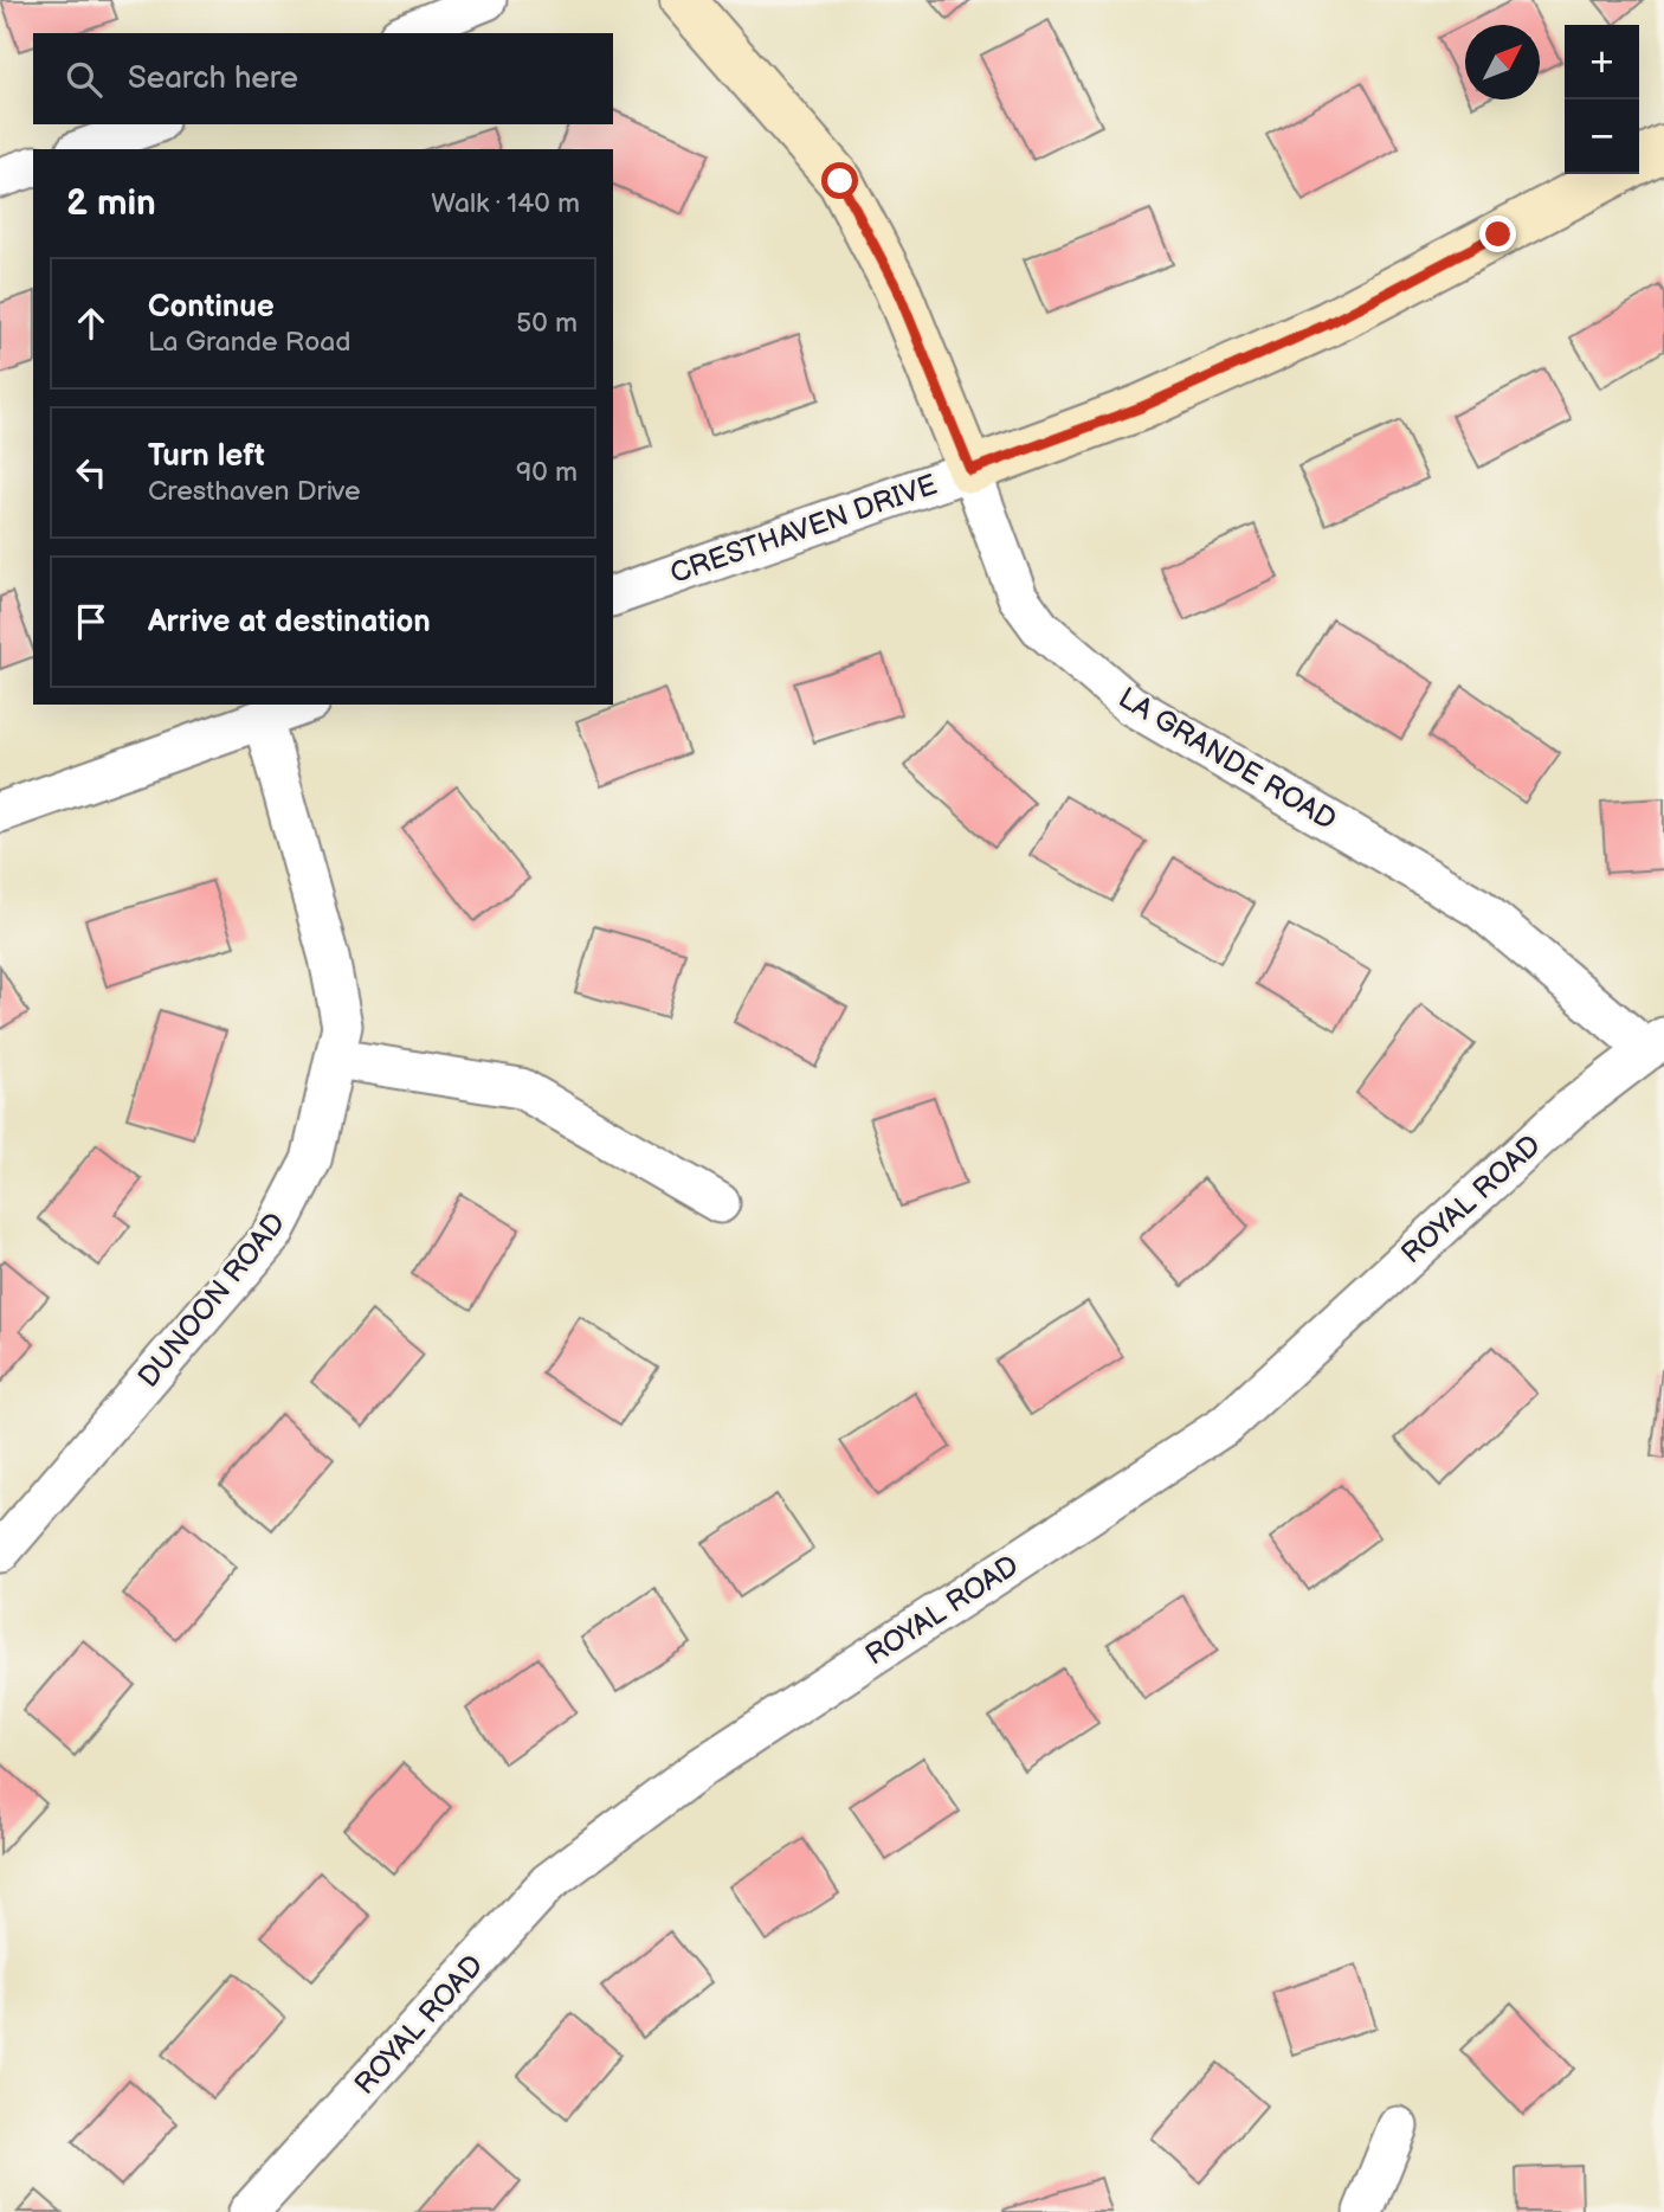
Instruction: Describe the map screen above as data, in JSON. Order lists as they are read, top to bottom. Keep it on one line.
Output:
{"streets":{"street":["CRESTHAVEN DRIVE","LA GRANDE ROAD","ROYAL ROAD","DUNOON ROAD"]},"crossings":[["CRESTHAVEN DRIVE","LA GRANDE ROAD"],["LA GRANDE ROAD","ROYAL ROAD"]],"north":"top right","page":{"map_buttons":["+","−"],"search":"Search here","heading":["2 min","Walk · 140 m"],"list":[["Continue","La Grande Road","50 m"],["Turn left","Cresthaven Drive","90 m"],"Arrive at destination"]}}
